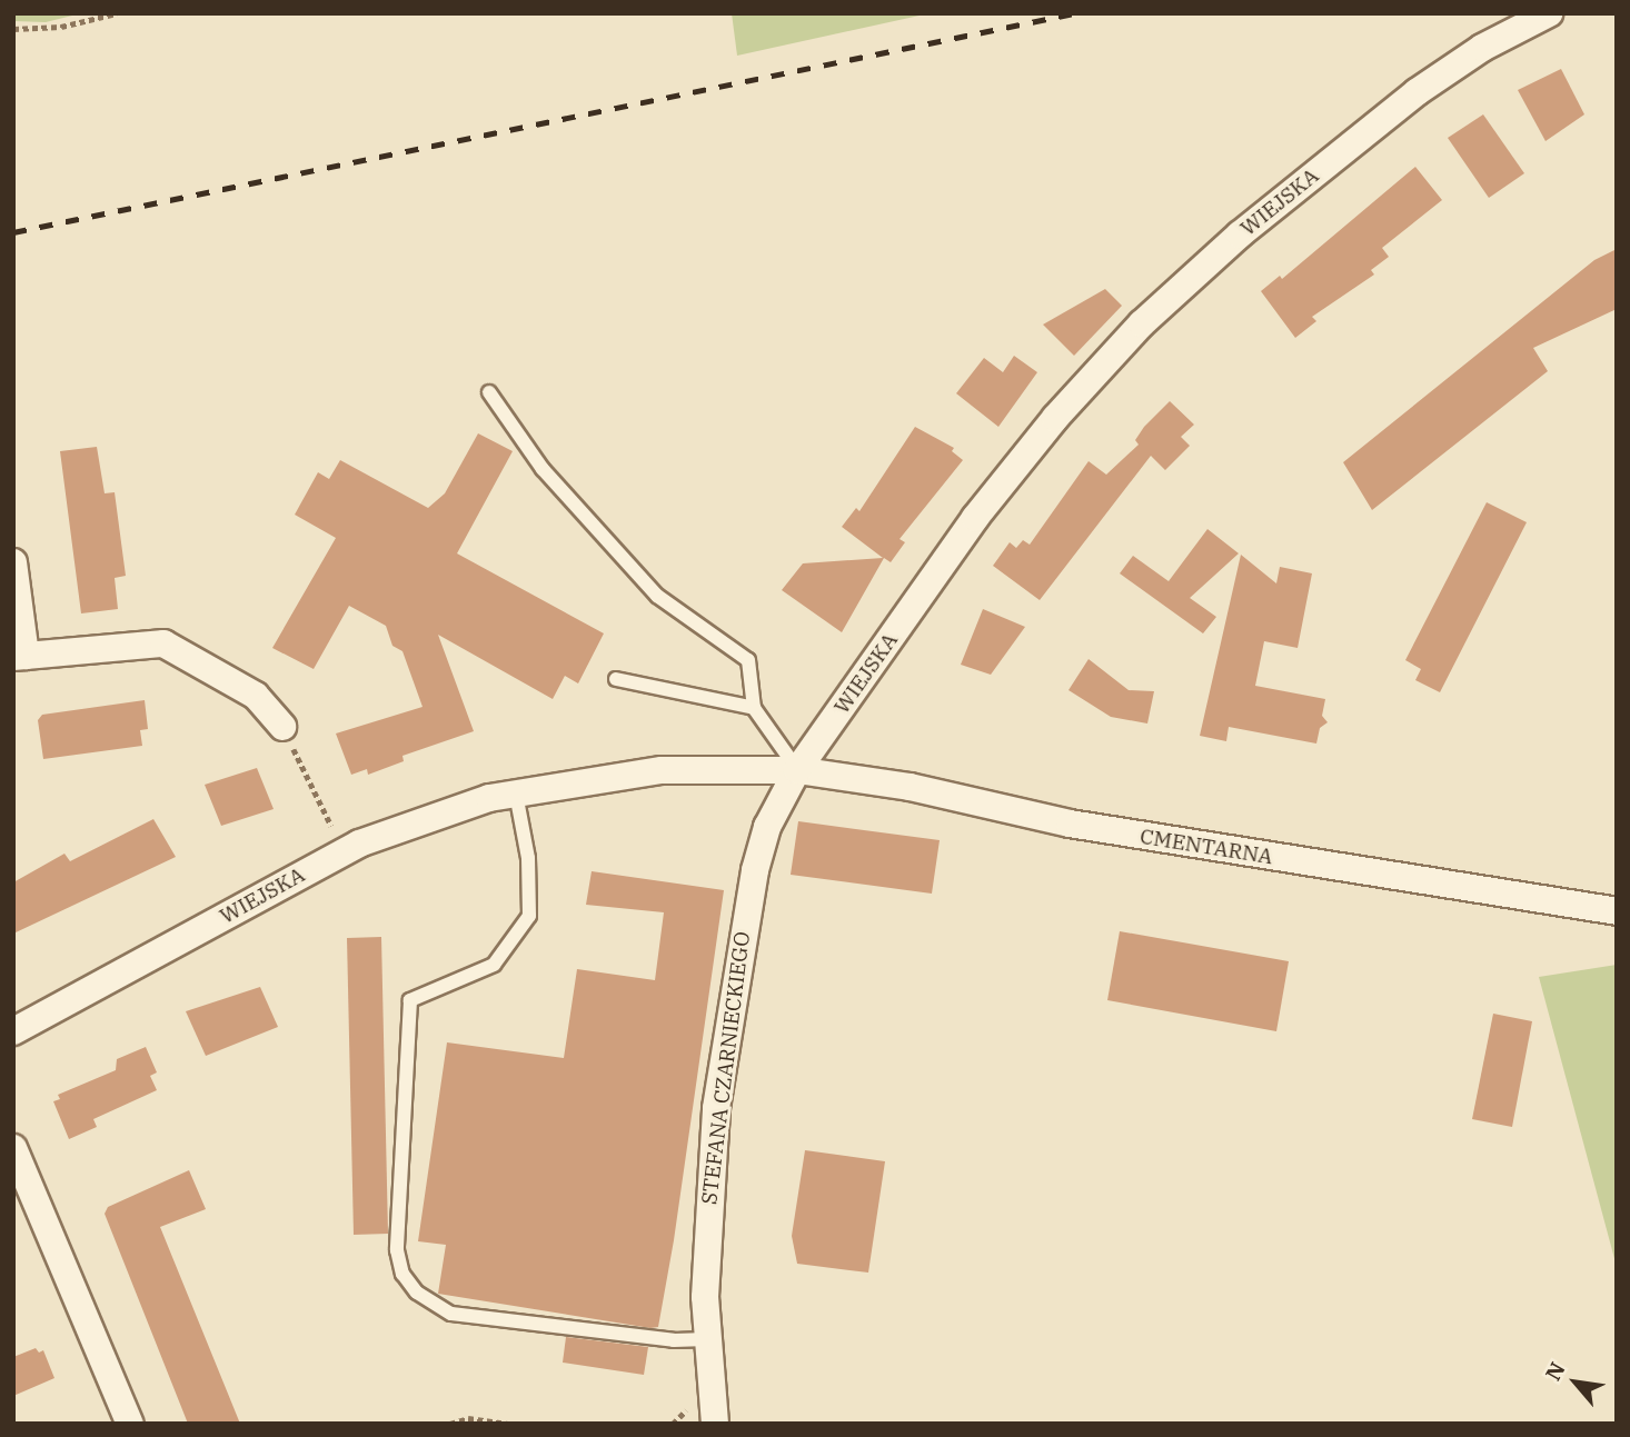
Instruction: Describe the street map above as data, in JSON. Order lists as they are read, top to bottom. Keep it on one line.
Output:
{"streets":{"street":["WIEJSKA","CMENTARNA","STEFANA CZARNIECKIEGO"]},"crossings":[["WIEJSKA","CMENTARNA"],["WIEJSKA","STEFANA CZARNIECKIEGO"],["CMENTARNA","STEFANA CZARNIECKIEGO"]],"north":"top left"}
